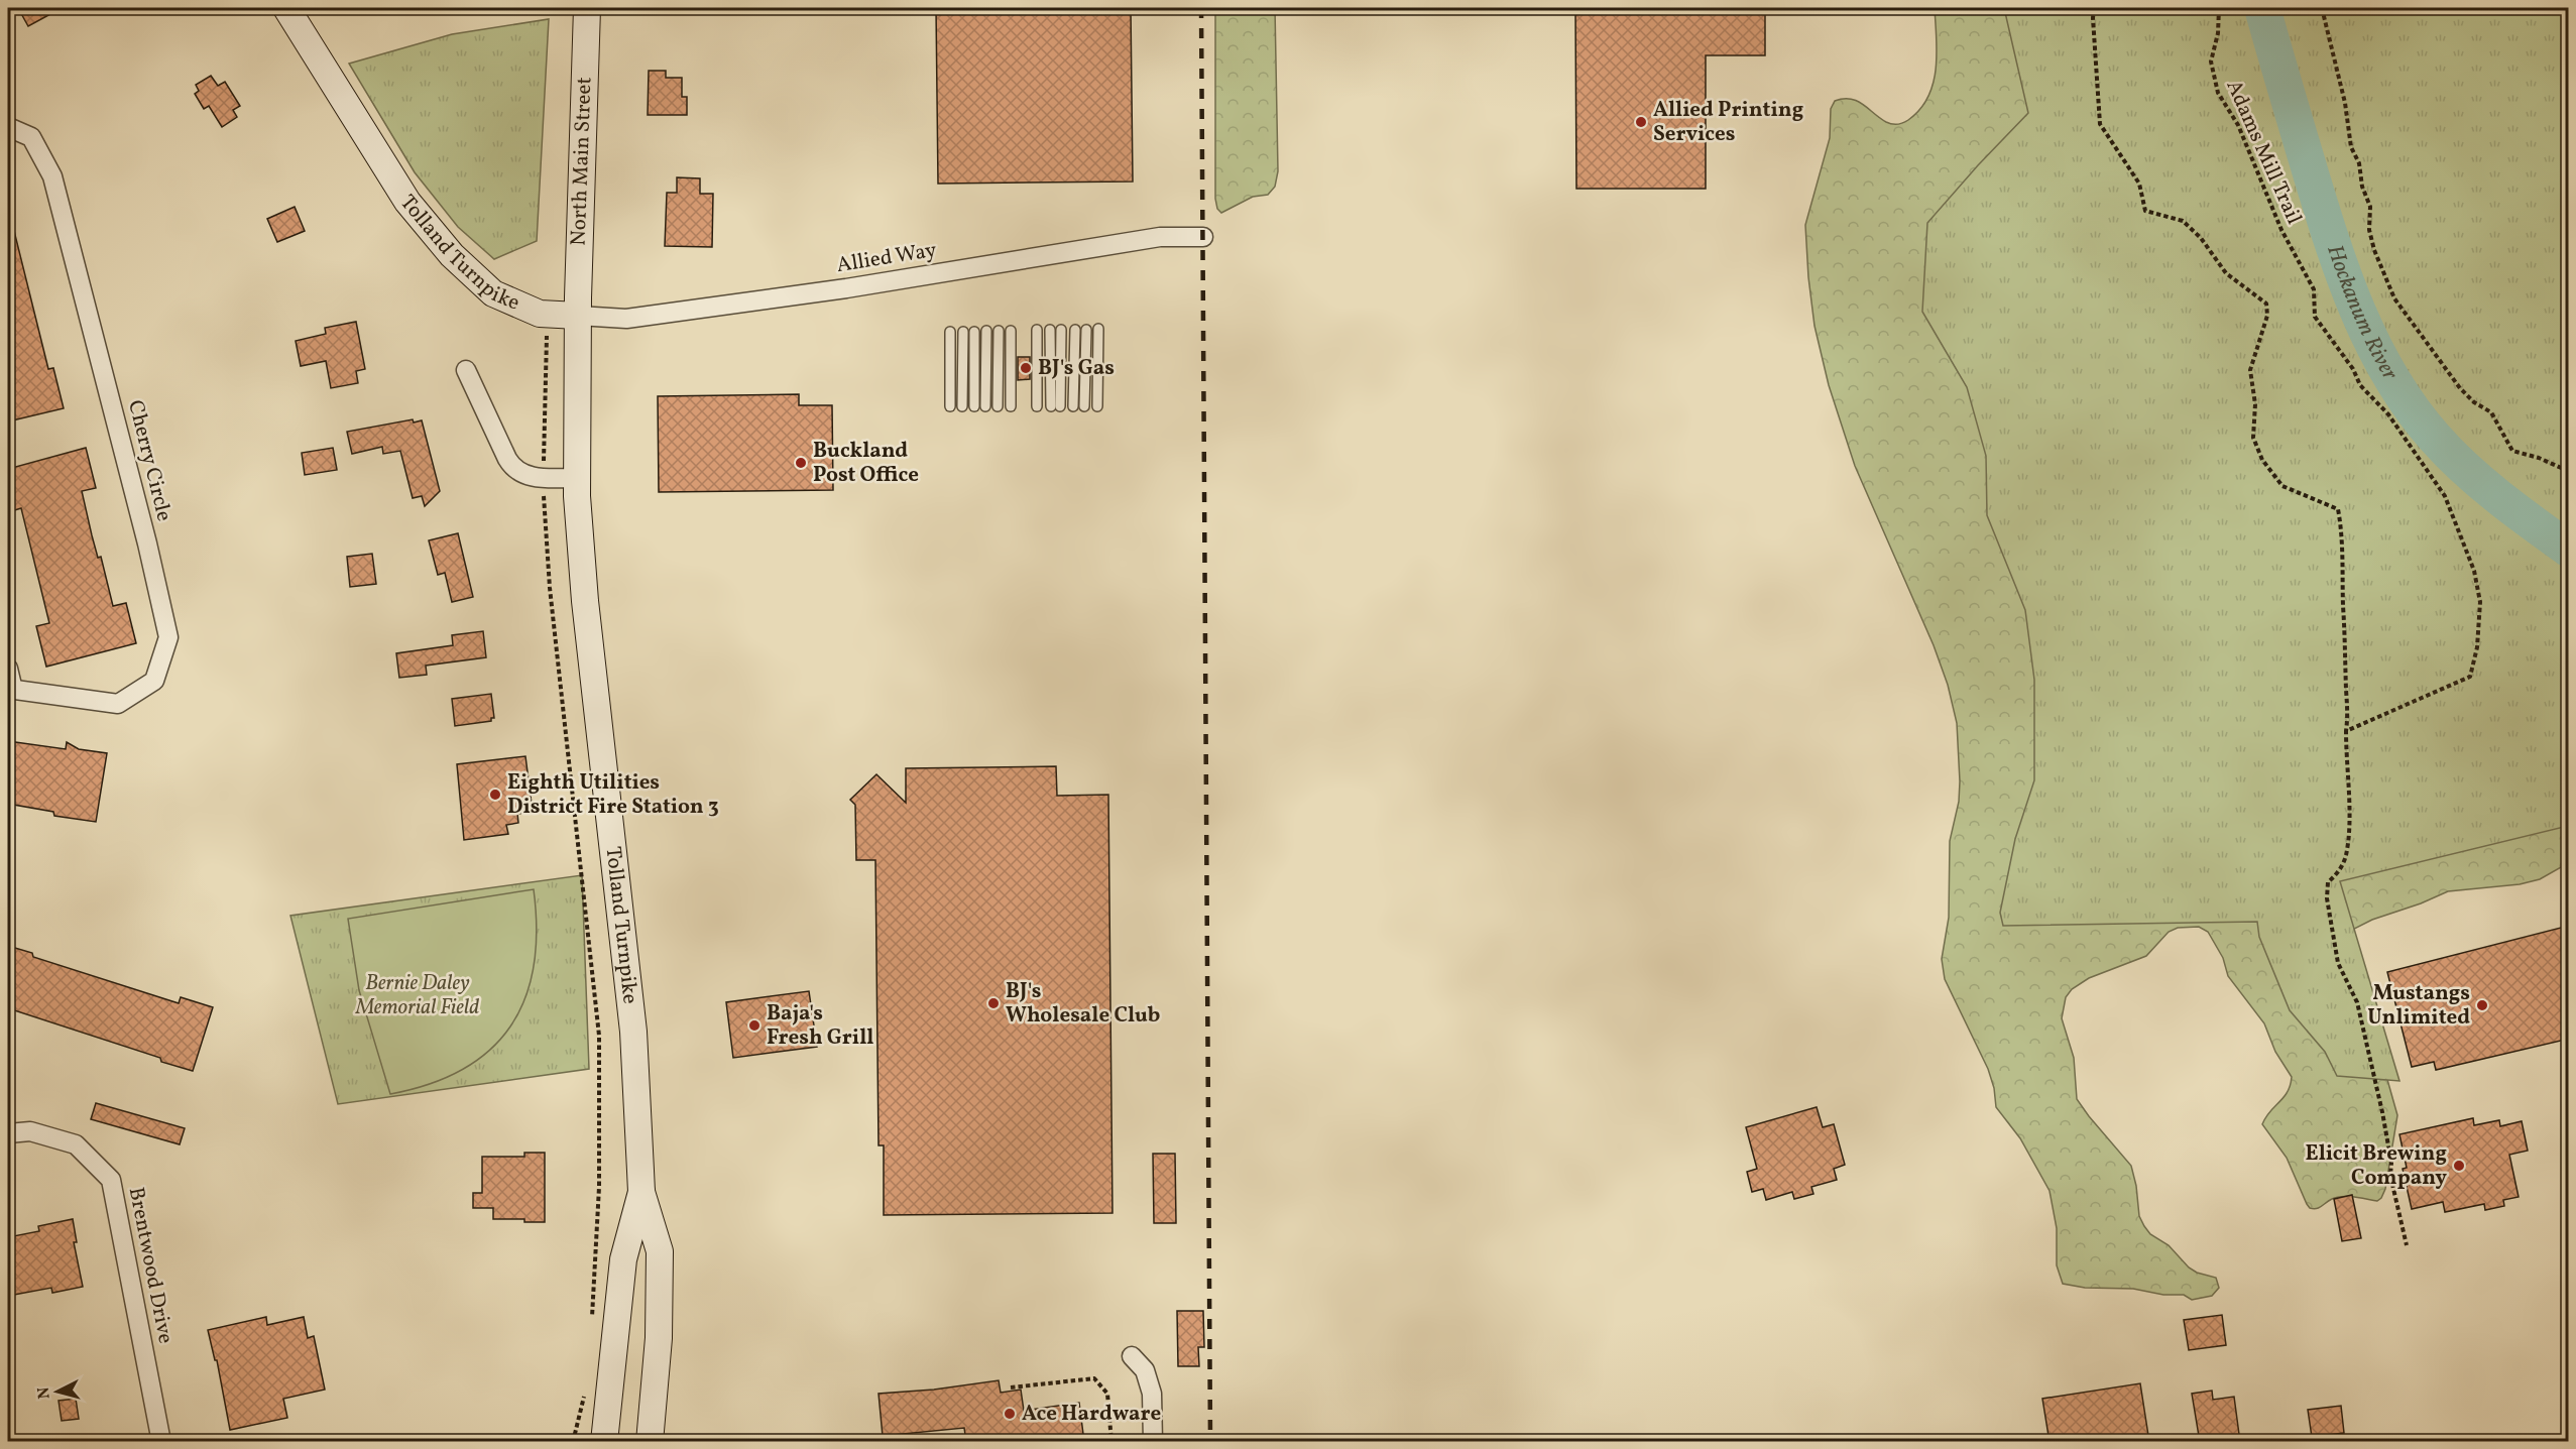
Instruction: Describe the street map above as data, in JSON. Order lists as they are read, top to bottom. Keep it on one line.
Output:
{"streets":{"main road":["North Main Street","Tolland Turnpike"],"street":["Allied Way","Cherry Circle","Brentwood Drive"],"path":["Adams Mill Trail"]},"crossings":[["North Main Street","Tolland Turnpike"],["North Main Street","Allied Way"],["Tolland Turnpike","Allied Way"]],"water":["Hockanum River"],"parks":["Bernie Daley Memorial Field"],"places":["Allied Printing Services","BJ's Gas","Buckland Post Office","Eighth Utilities District Fire Station 3","BJ's Wholesale Club","Mustangs Unlimited","Baja's Fresh Grill","Elicit Brewing Company","Ace Hardware"],"north":"left"}
